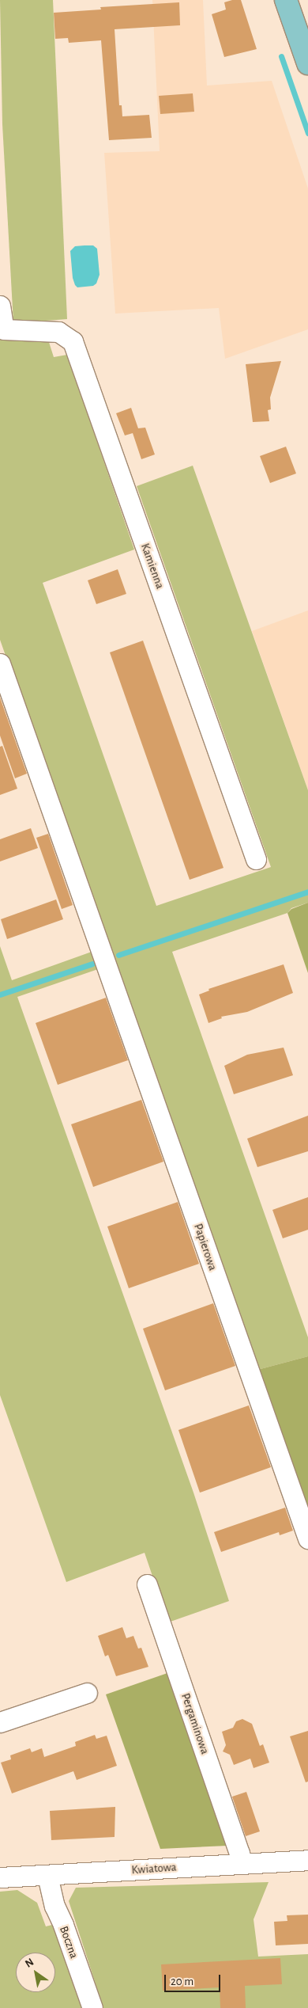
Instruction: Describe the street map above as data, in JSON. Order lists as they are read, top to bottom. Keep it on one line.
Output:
{"streets":{"street":["Kamienna","Papierowa","Pergaminowa","Kwiatowa","Boczna"]},"crossings":[["Pergaminowa","Kwiatowa"],["Kwiatowa","Boczna"]],"scale_bar":"20 m","north":"top left"}
